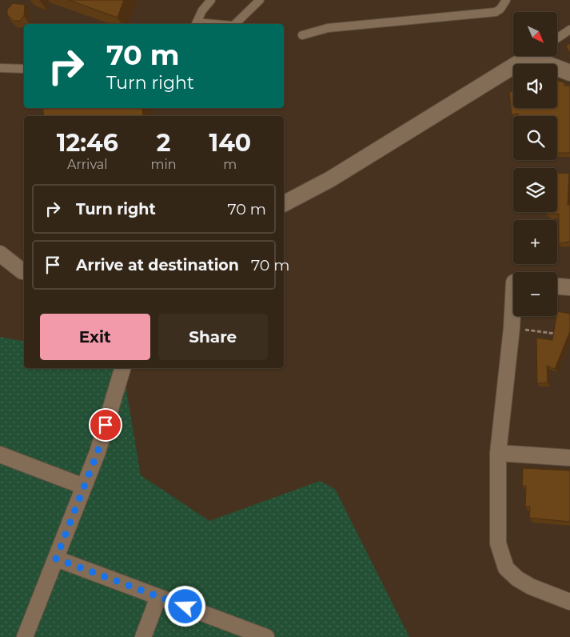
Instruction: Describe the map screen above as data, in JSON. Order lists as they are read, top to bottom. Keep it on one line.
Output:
{"north":"bottom right","page":{"map_buttons":["+","−"],"turn":["70 m","Turn right"],"eta":["12:46","Arrival","2","min","140","m"],"list":[{"name":"Turn right","value":"70 m"},{"name":"Arrive at destination","value":"70 m"}],"buttons":["Exit","Share"]}}
